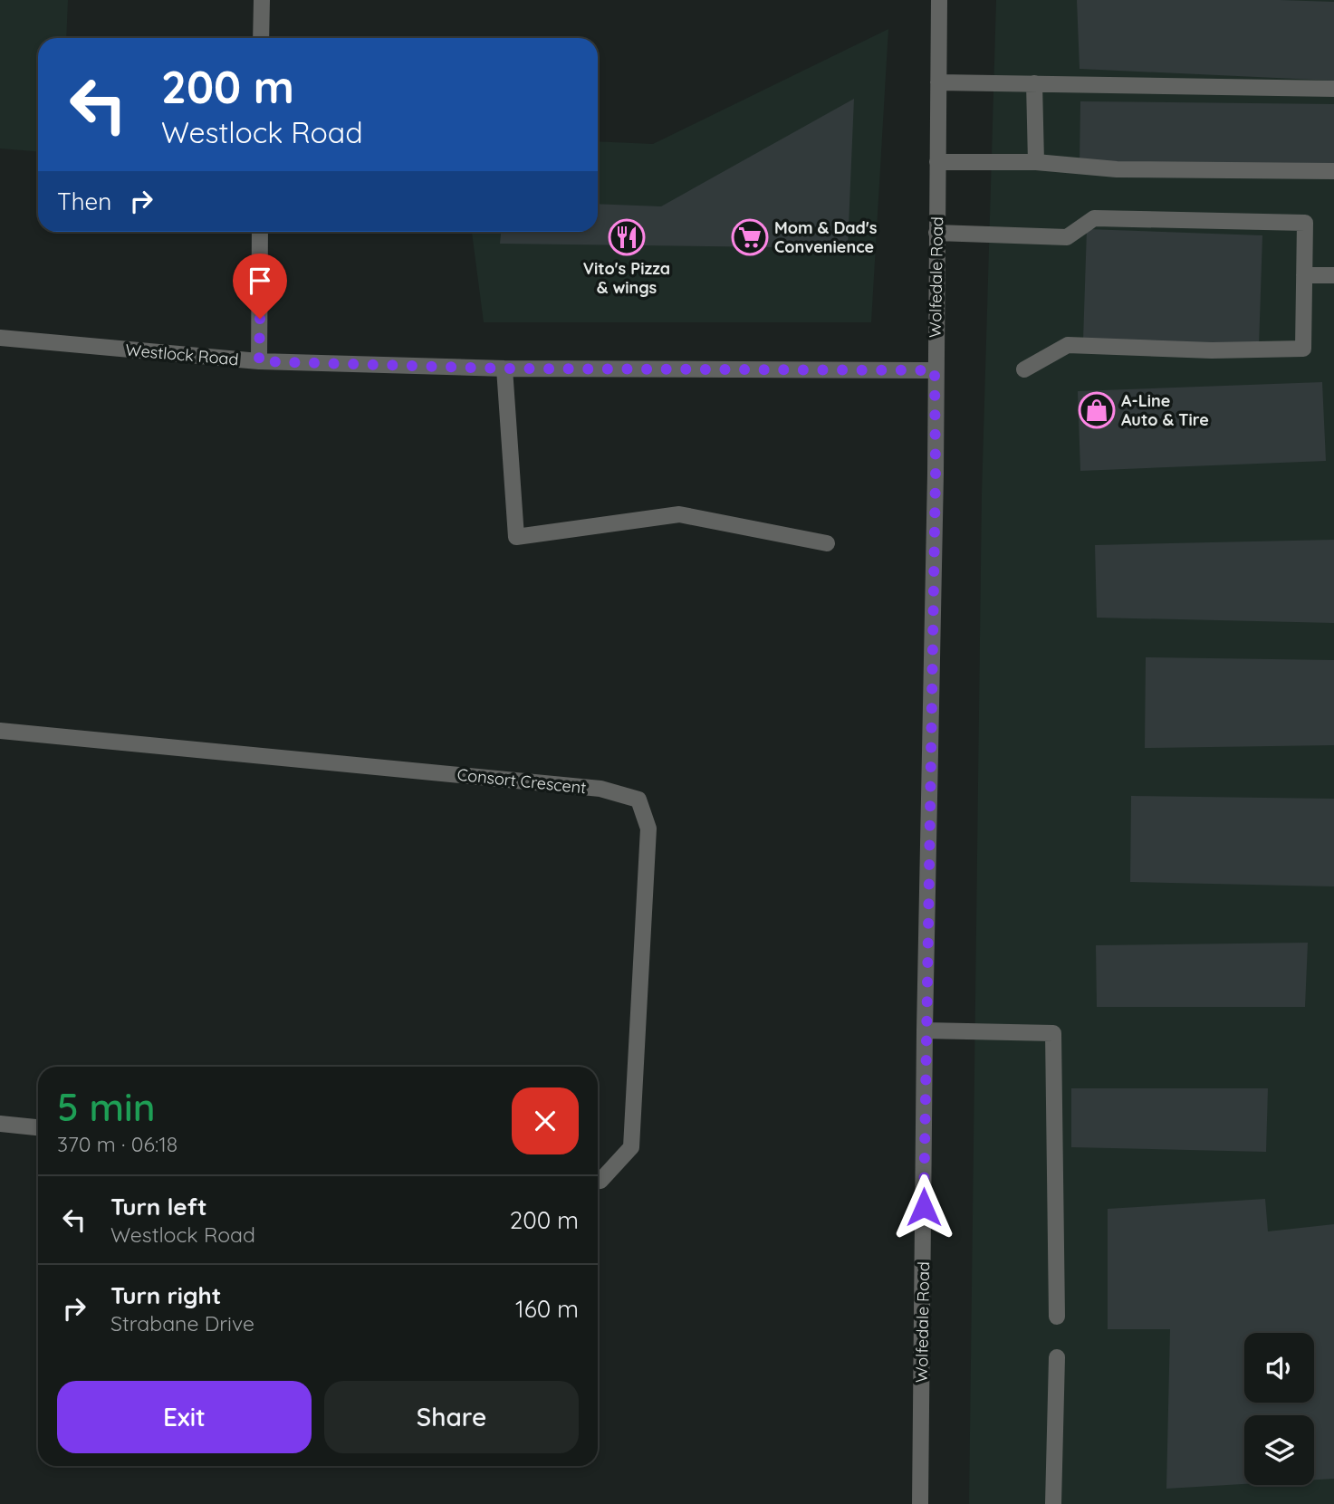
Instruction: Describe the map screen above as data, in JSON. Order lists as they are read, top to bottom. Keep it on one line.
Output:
{"streets":{"street":["Wolfedale Road","Westlock Road","Consort Crescent"]},"crossings":[["Wolfedale Road","Westlock Road"]],"places":{"restaurant":["Vito's Pizza & wings"],"supermarket":["Mom & Dad's Convenience"],"shop":["A-Line Auto & Tire"]},"page":{"turn":["200 m","Westlock Road"],"then":"Then","heading":["5 min","370 m · 06:18"],"list":[{"name":"Turn left","note":"Westlock Road","value":"200 m"},{"name":"Turn right","note":"Strabane Drive","value":"160 m"}],"buttons":["Exit","Share"]}}
